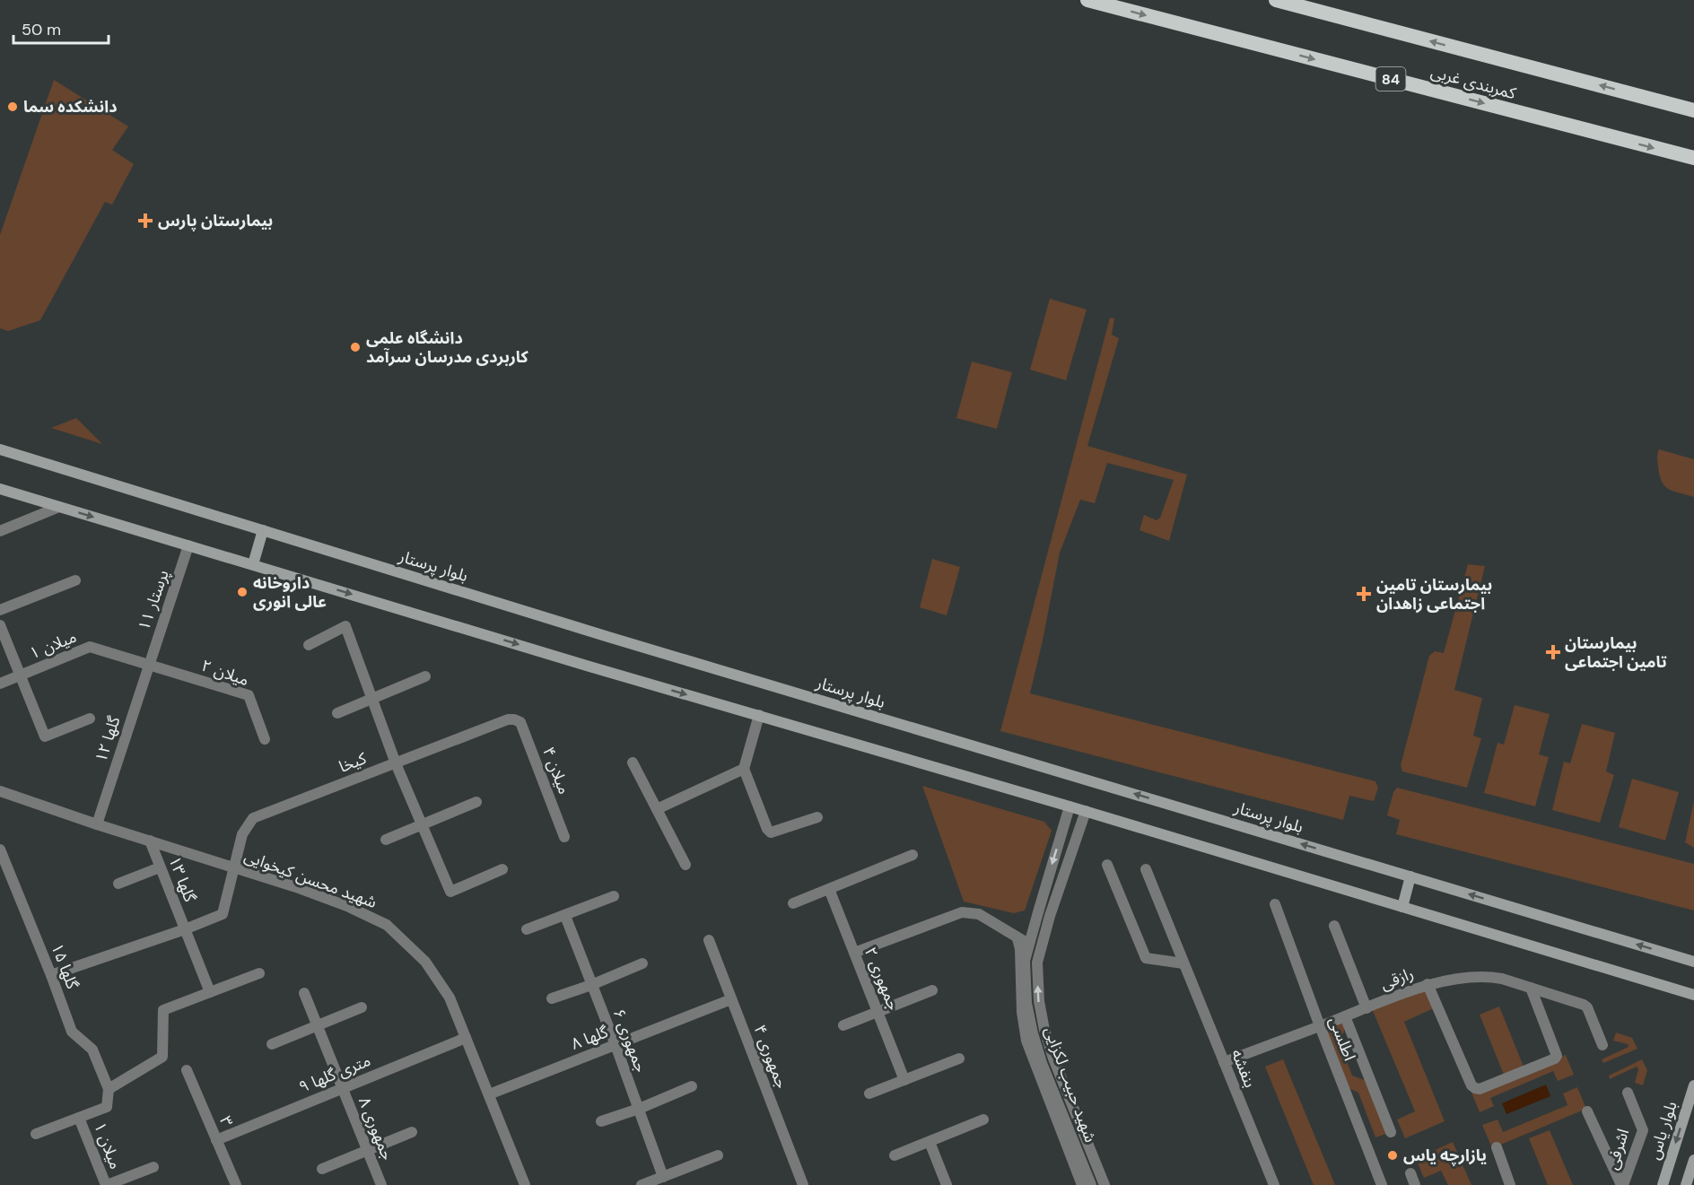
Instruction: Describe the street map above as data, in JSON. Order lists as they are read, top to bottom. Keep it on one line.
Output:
{"streets":{"highway":["84","کمربندی غربی"],"main road":["بلوار پرستار","بلوار یاس"],"street":["پرستار ۱۱","میلان ۱","میلان ۲","گلها ۱۲","کیخا","میلان ۴","گلها ۱۳","شهید محسن کیخوایی","گلها ۱۵","جمهوری ۲","رازقی","گلها ۸","اطلسی","جمهوری ۶","جمهوری ۴","بنفشه","۹ متری گلها","شهید حبیب لکزایی","۳","جمهوری ۸","اشرفی"]},"crossings":[["پرستار ۱۱","میلان ۱"],["پرستار ۱۱","میلان ۲"],["پرستار ۱۱","گلها ۱۲"],["میلان ۱","میلان ۲"],["میلان ۱","گلها ۱۲"],["میلان ۲","گلها ۱۲"],["گلها ۱۲","شهید محسن کیخوایی"],["کیخا","میلان ۴"],["کیخا","گلها ۱۳"],["کیخا","شهید محسن کیخوایی"],["گلها ۱۳","شهید محسن کیخوایی"],["شهید محسن کیخوایی","گلها ۸"],["شهید محسن کیخوایی","۹ متری گلها"],["رازقی","اطلسی"],["رازقی","بنفشه"],["گلها ۸","جمهوری ۶"],["گلها ۸","جمهوری ۴"],["۹ متری گلها","۳"],["۹ متری گلها","جمهوری ۸"]],"one_way":["بلوار یاس"],"places":{"other":["دانشکده سما","دانشگاه علمی کاربردی مدرسان سرآمد","داروخانه عالی انوری","یازارچه یاس"],"health":["بیمارستان پارس","بیمارستان تامین اجتماعی زاهدان","بیمارستان تامین اجتماعی"]},"scale_bar":"50 m"}
